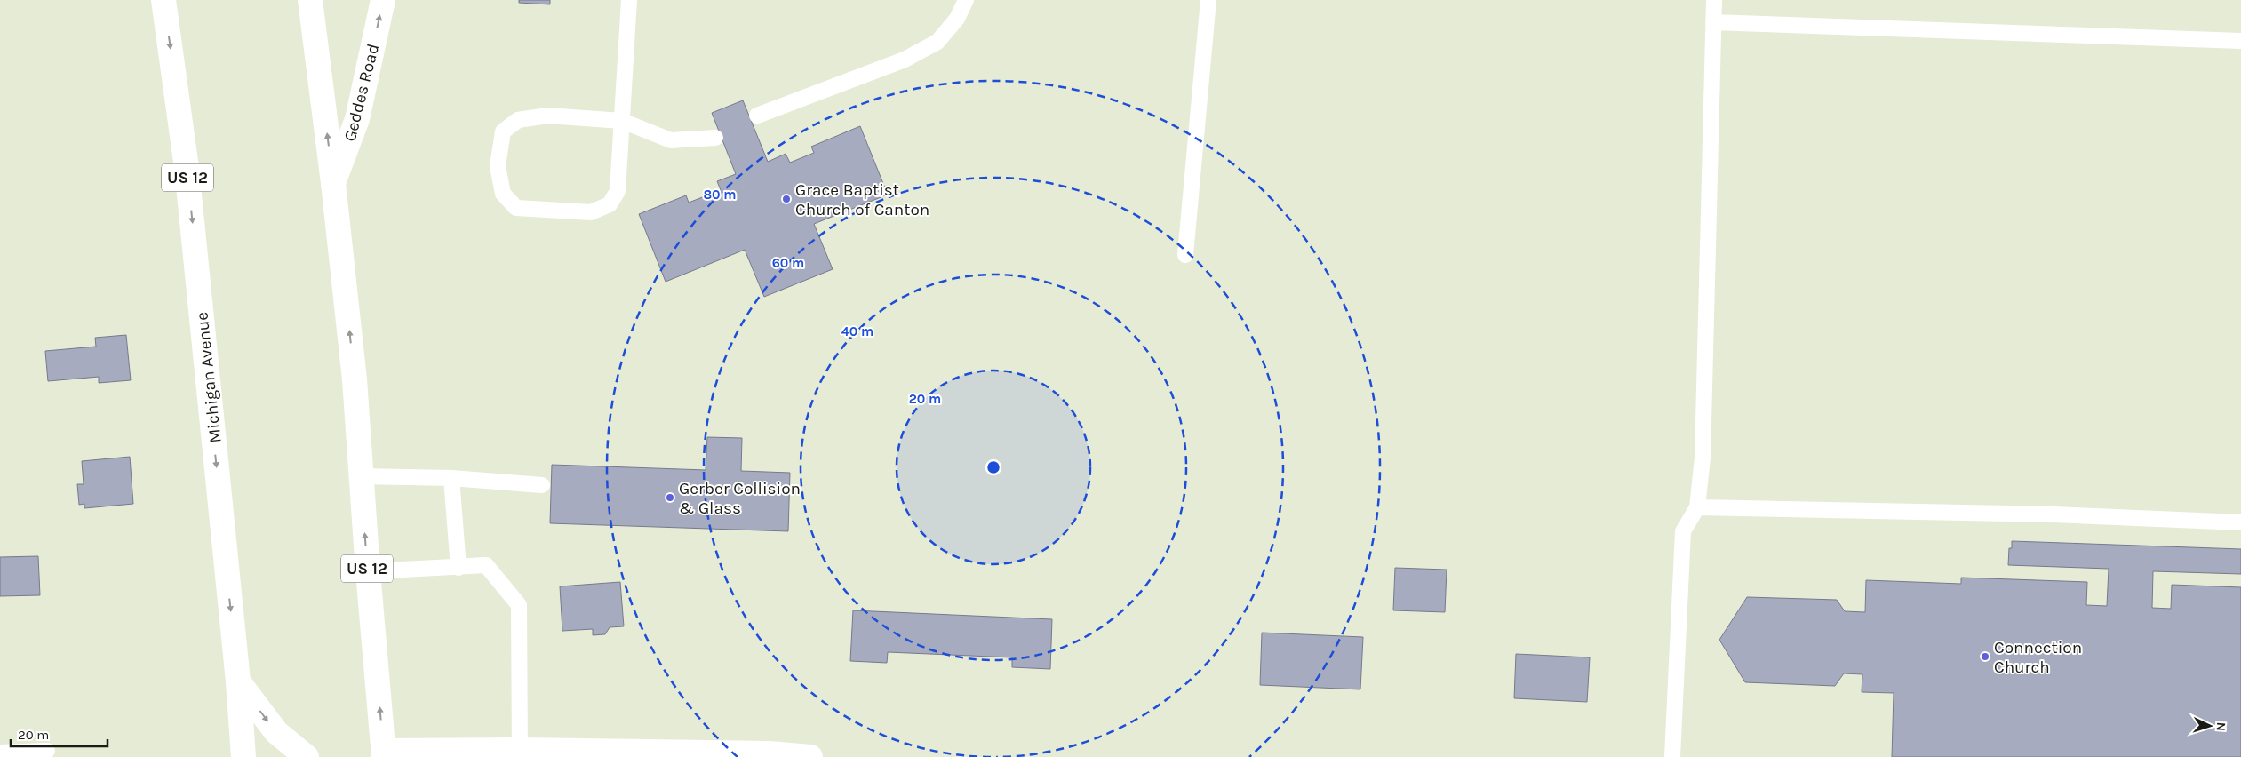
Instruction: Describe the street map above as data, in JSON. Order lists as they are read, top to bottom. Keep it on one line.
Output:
{"streets":{"main road":["Geddes Road","US 12","Michigan Avenue"]},"crossings":[["Geddes Road","US 12"]],"places":["Grace Baptist Church of Canton","Gerber Collision & Glass","Connection Church"],"scale_bar":"20 m","north":"right","rings":["80 m","60 m","40 m","20 m"]}
